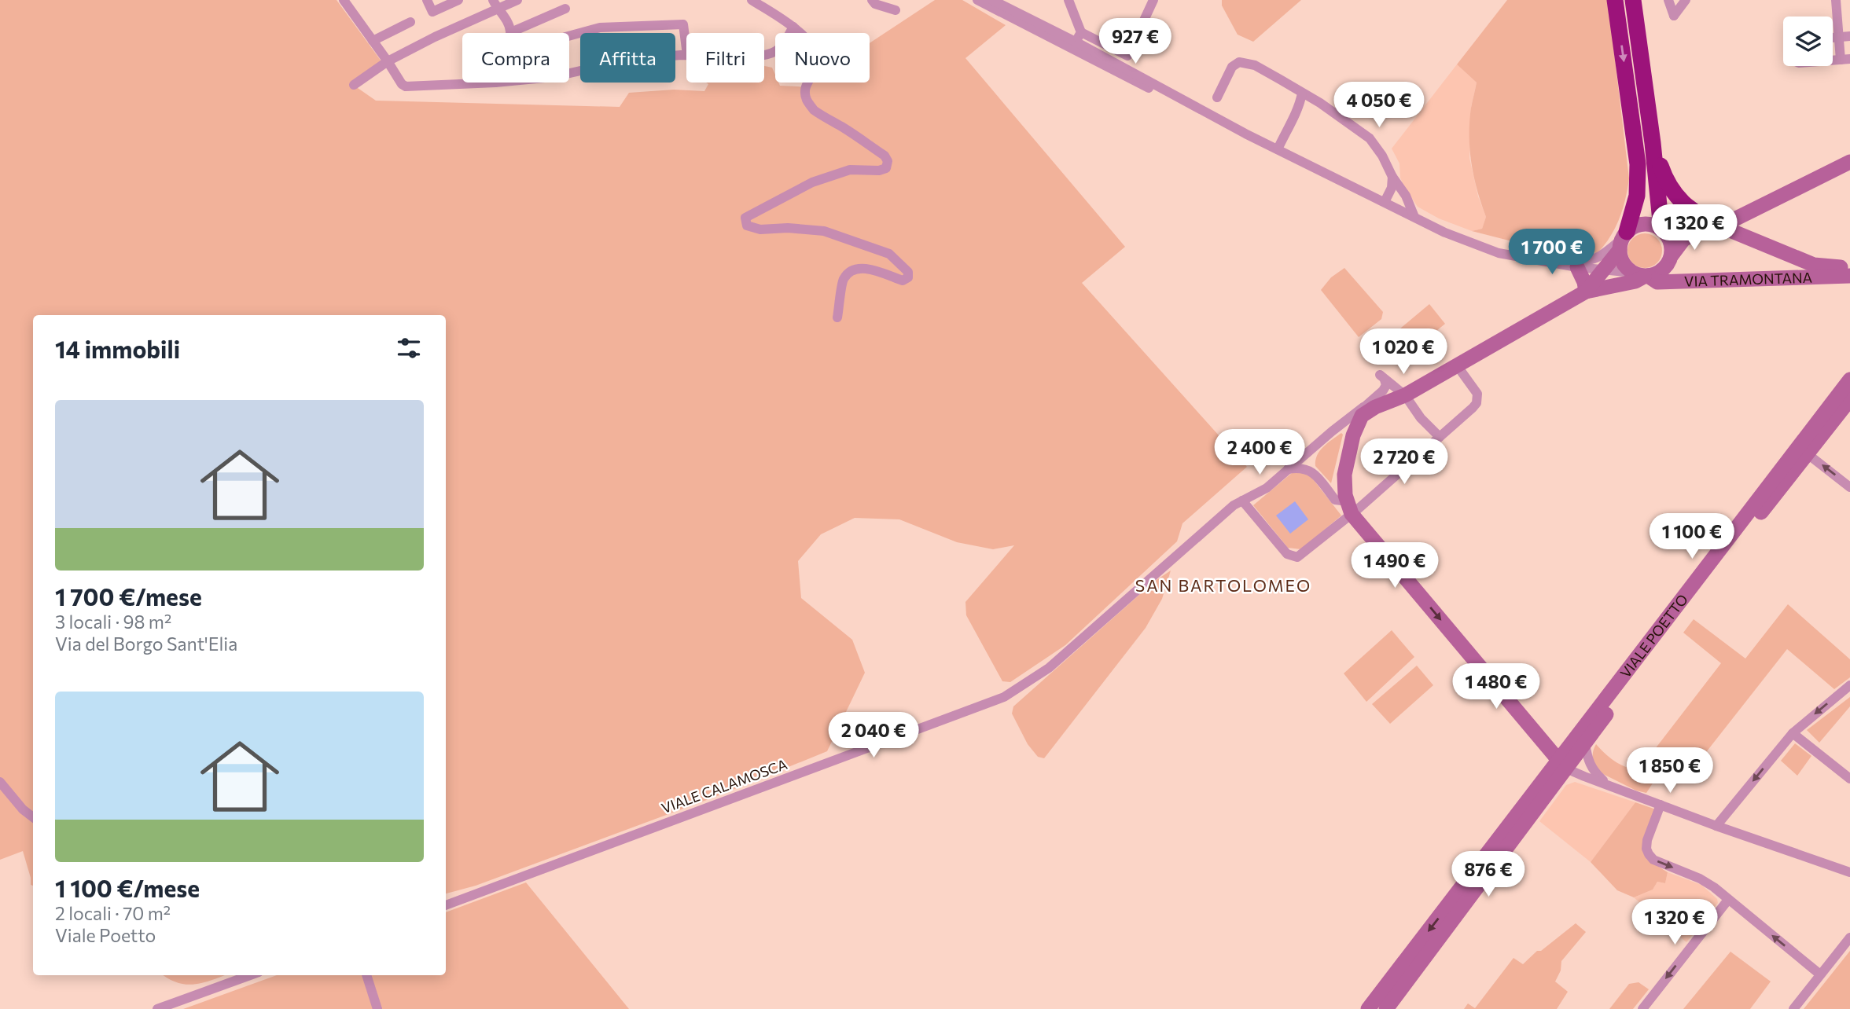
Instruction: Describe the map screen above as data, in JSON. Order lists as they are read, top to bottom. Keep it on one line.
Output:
{"streets":{"street":["VIA TRAMONTANA","VIALE POETTO","VIALE CALAMOSCA"]},"districts":["SAN BARTOLOMEO"],"page":{"price":["927 €","4 050 €","1 320 €","1 700 €","1 020 €","2 400 €","2 720 €","1 100 €","1 490 €","1 480 €","2 040 €","1 850 €","876 €","1 320 €"],"chip":["Compra","Affitta","Filtri","Nuovo"],"heading":"14 immobili","list":[{"name":"1 700 €/mese","note":"3 locali · 98 m² · Via del Borgo Sant'Elia"},{"name":"1 100 €/mese","note":"2 locali · 70 m² · Viale Poetto"}]}}
